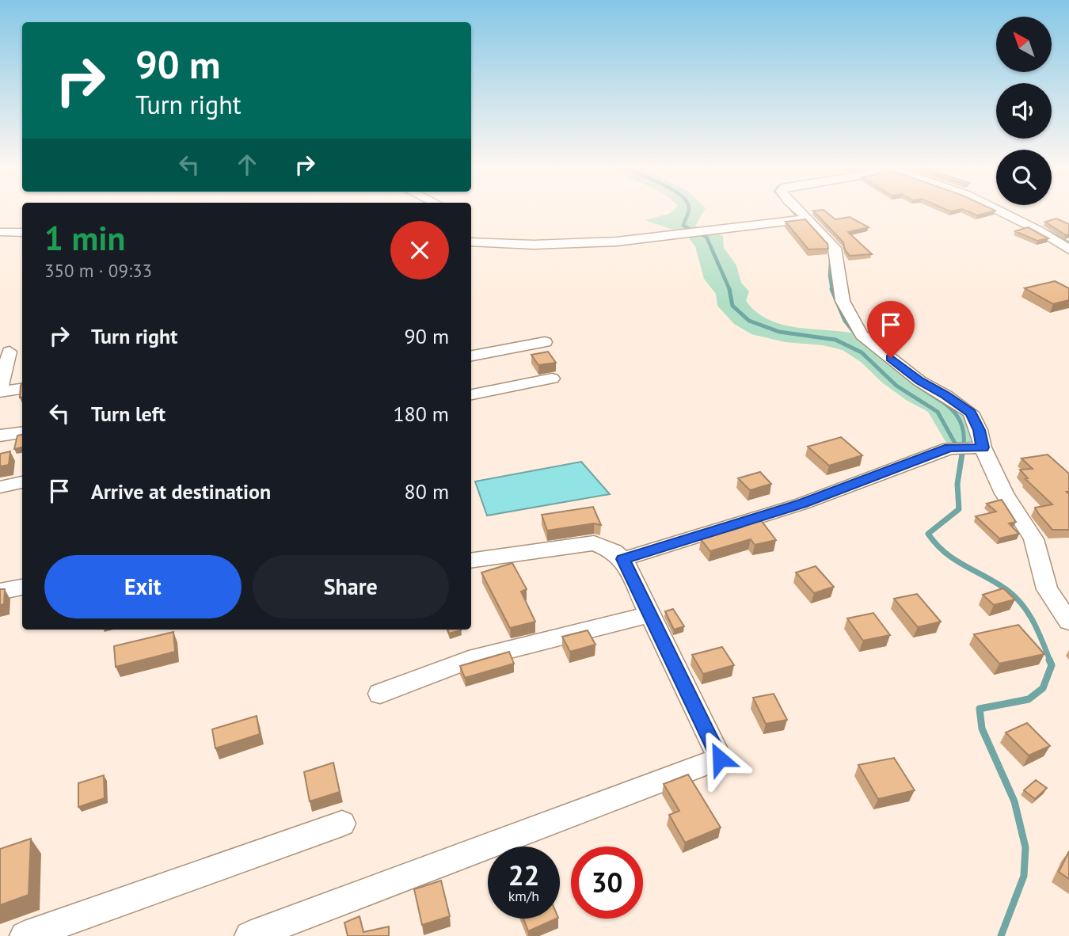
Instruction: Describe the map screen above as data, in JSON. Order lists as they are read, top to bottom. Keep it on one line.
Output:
{"north":"top left","page":{"turn":["90 m","Turn right"],"heading":["1 min","350 m · 09:33"],"list":[{"name":"Turn right","value":"90 m"},{"name":"Turn left","value":"180 m"},{"name":"Arrive at destination","value":"80 m"}],"buttons":["Exit","Share"],"speed":"22 km/h","limit":"30"}}
